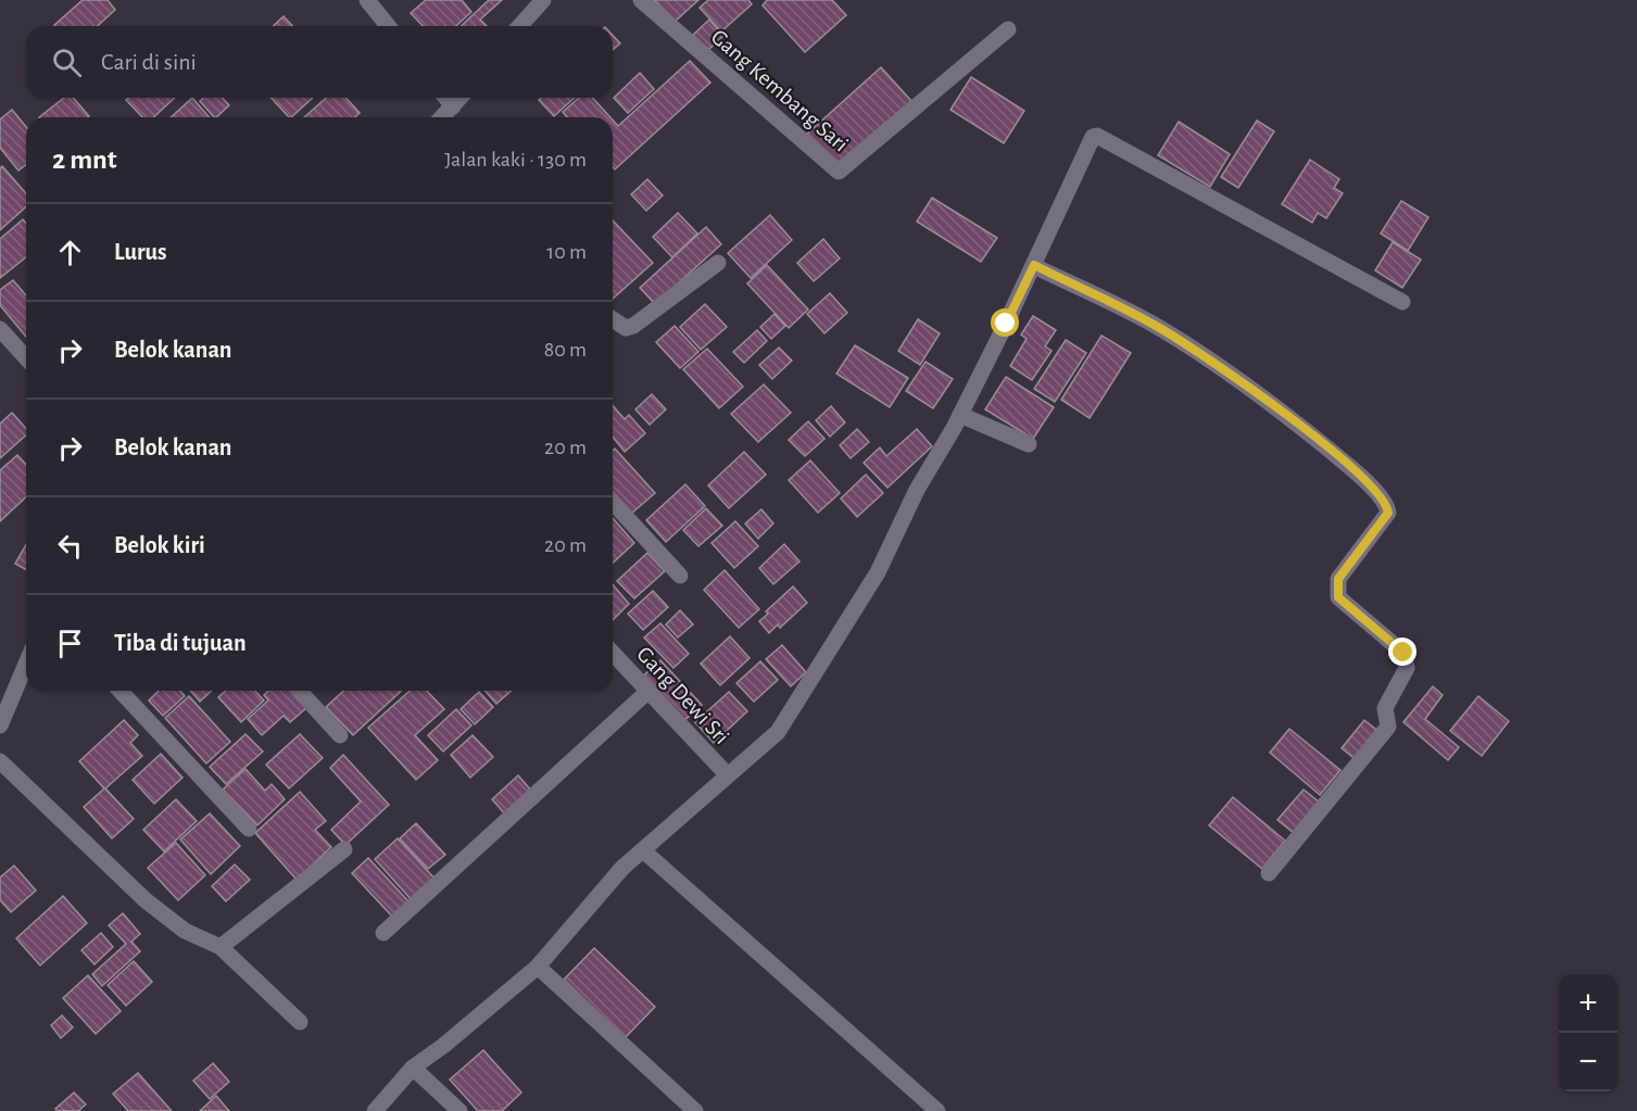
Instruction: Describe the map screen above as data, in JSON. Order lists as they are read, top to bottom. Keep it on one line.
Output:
{"streets":{"street":["Gang Kembang Sari","Gang Dewi Sri"]},"page":{"search":"Cari di sini","heading":["2 mnt","Jalan kaki · 130 m"],"list":[["Lurus","10 m"],["Belok kanan","80 m"],["Belok kanan","20 m"],["Belok kiri","20 m"],"Tiba di tujuan"],"map_buttons":["+","−"]}}
